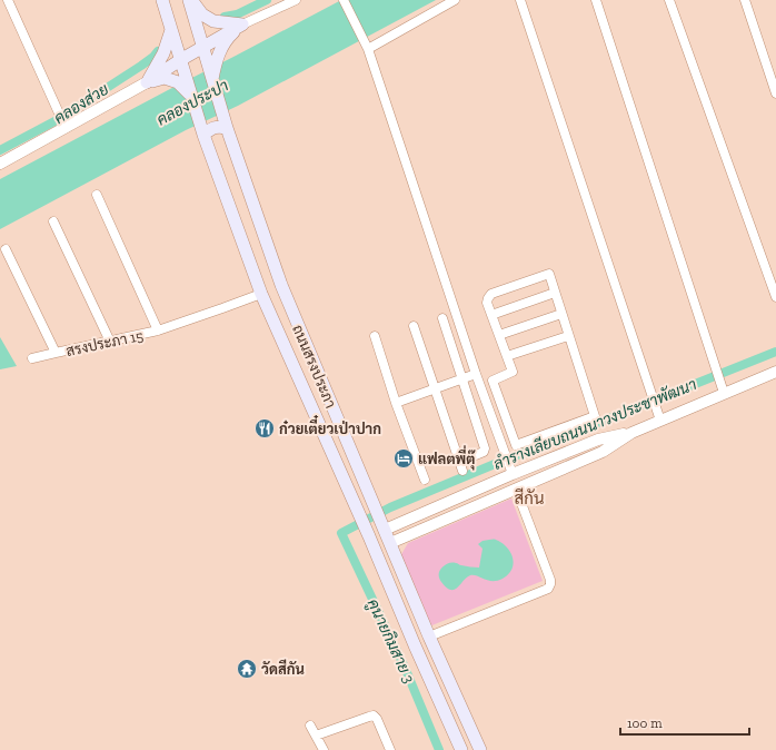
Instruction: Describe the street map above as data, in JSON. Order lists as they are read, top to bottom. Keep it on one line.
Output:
{"streets":{"main road":["ถนนสรงประภา"],"street":["สรงประภา 15"]},"crossings":[["สรงประภา 15","ถนนสรงประภา"]],"districts":["สีกัน"],"water":["คลองประปา","คลองส่วย","ลำรางเลียบถนนนาวงประชาพัฒนา","คูนายกิมสาย 3"],"places":{"restaurant":["ก๋วยเตี๋ยวเป่าปาก"],"hotel":["แฟลตพี่ตุ๊"],"temple":["วัดสีกัน"]},"scale_bar":"100 m"}
